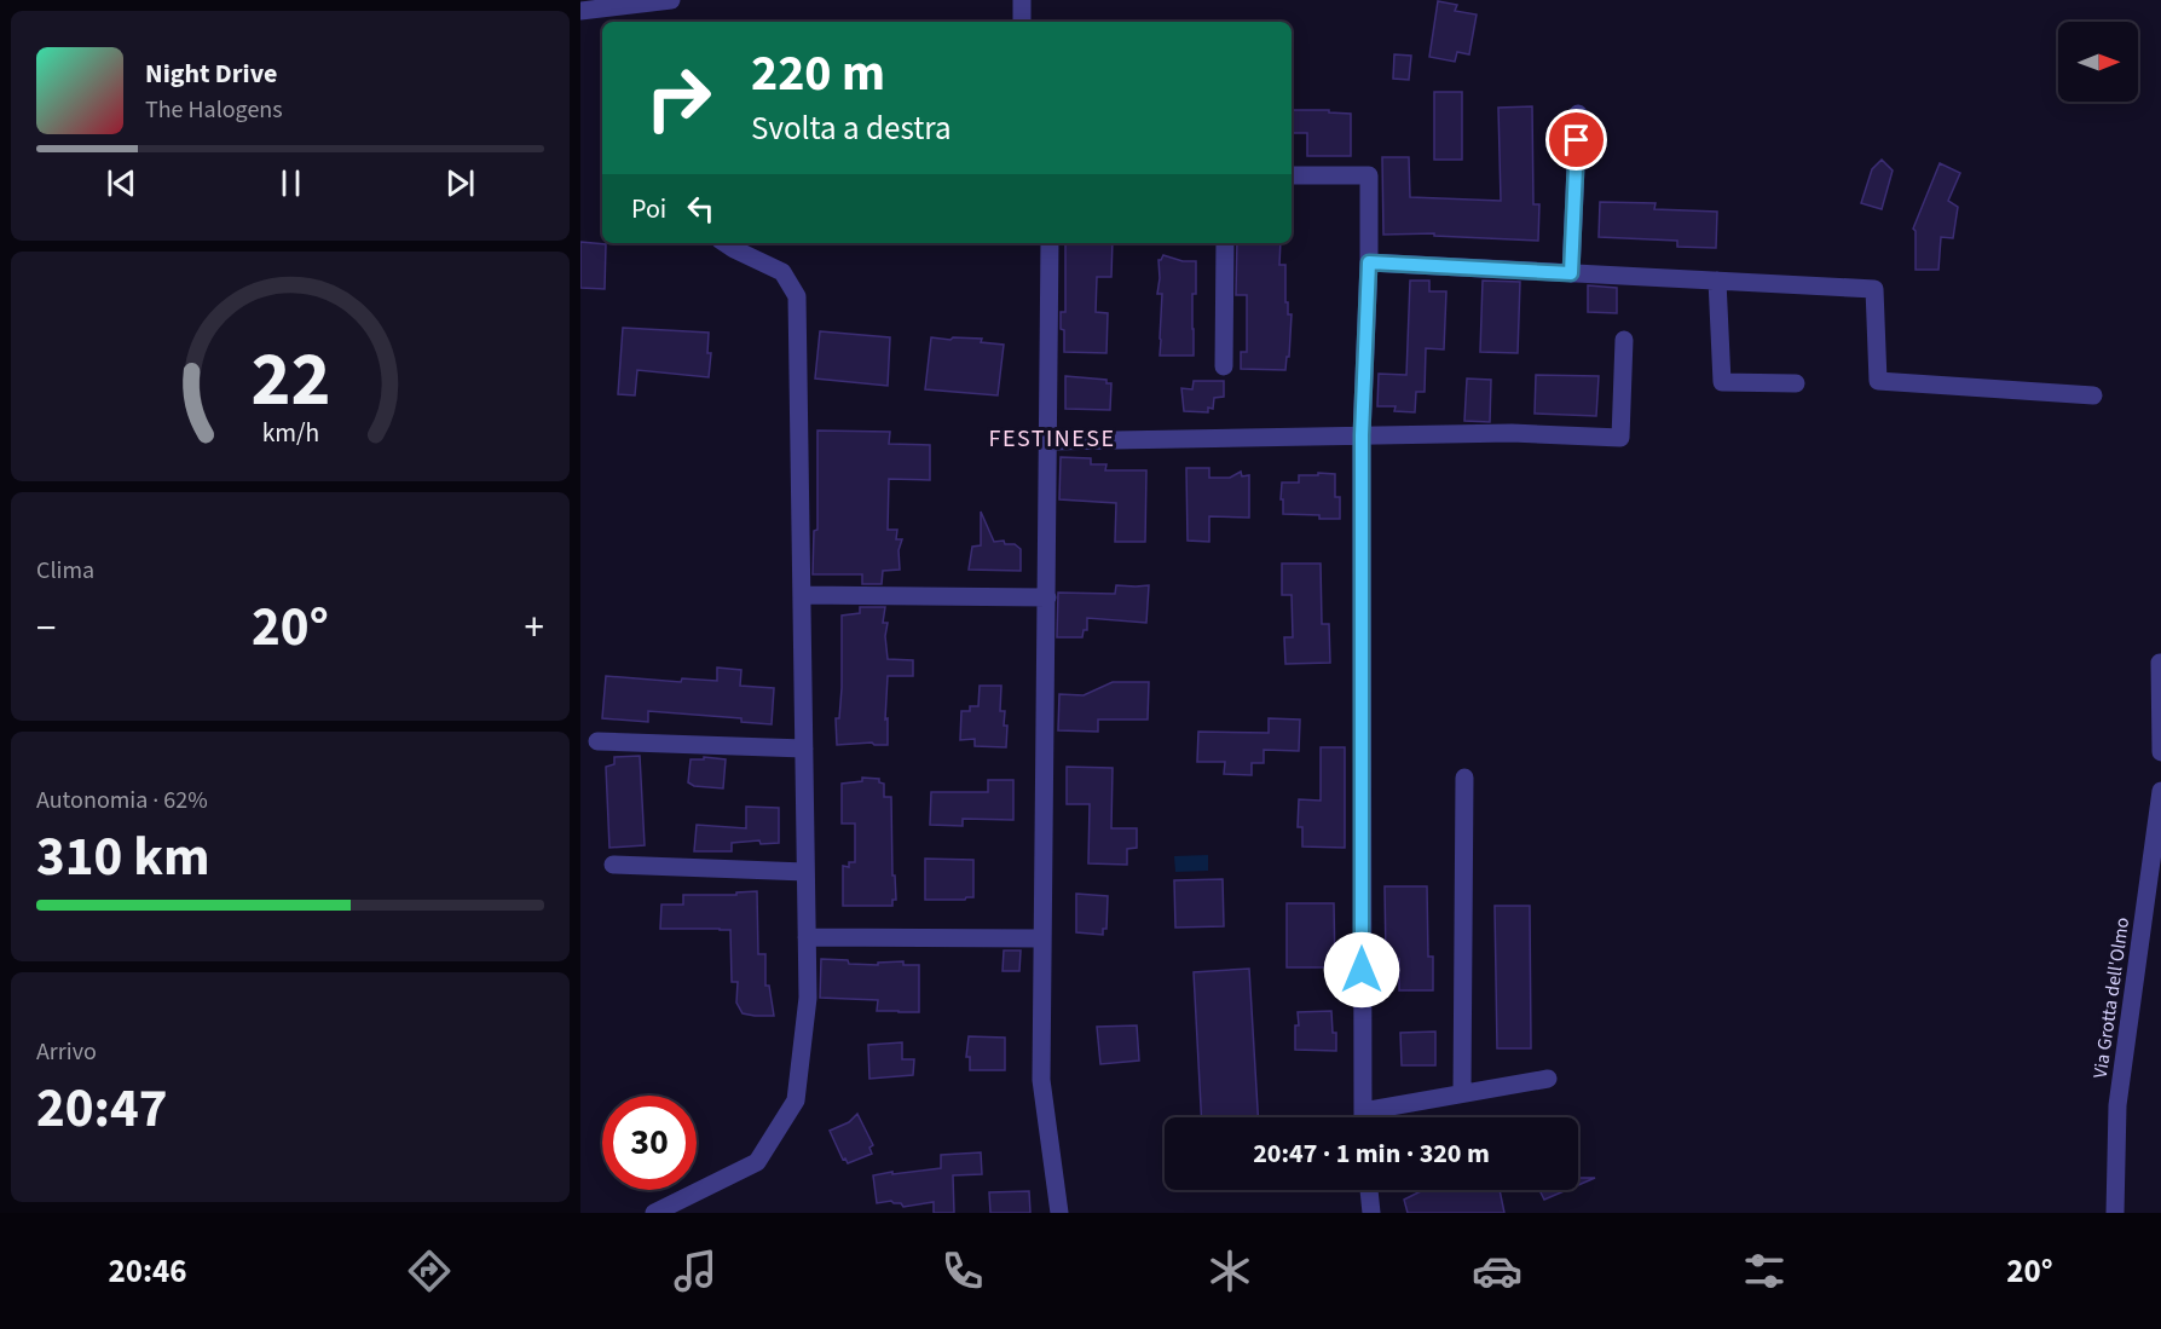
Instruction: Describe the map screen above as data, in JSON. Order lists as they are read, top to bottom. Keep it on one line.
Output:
{"streets":{"street":["Via Grotta dell'Olmo"]},"districts":["FESTINESE"],"north":"right","page":{"turn":["220 m","Svolta a destra"],"song":["Night Drive","The Halogens"],"then":"Poi","tile":["Clima",["Autonomia · 62%","310 km"],["Arrivo","20:47"]],"heat":["−","20°","+"],"limit":"30","trip":"20:47 · 1 min · 320 m","tabs":["20:46","20°"],"gauge":["22","km/h"]}}
